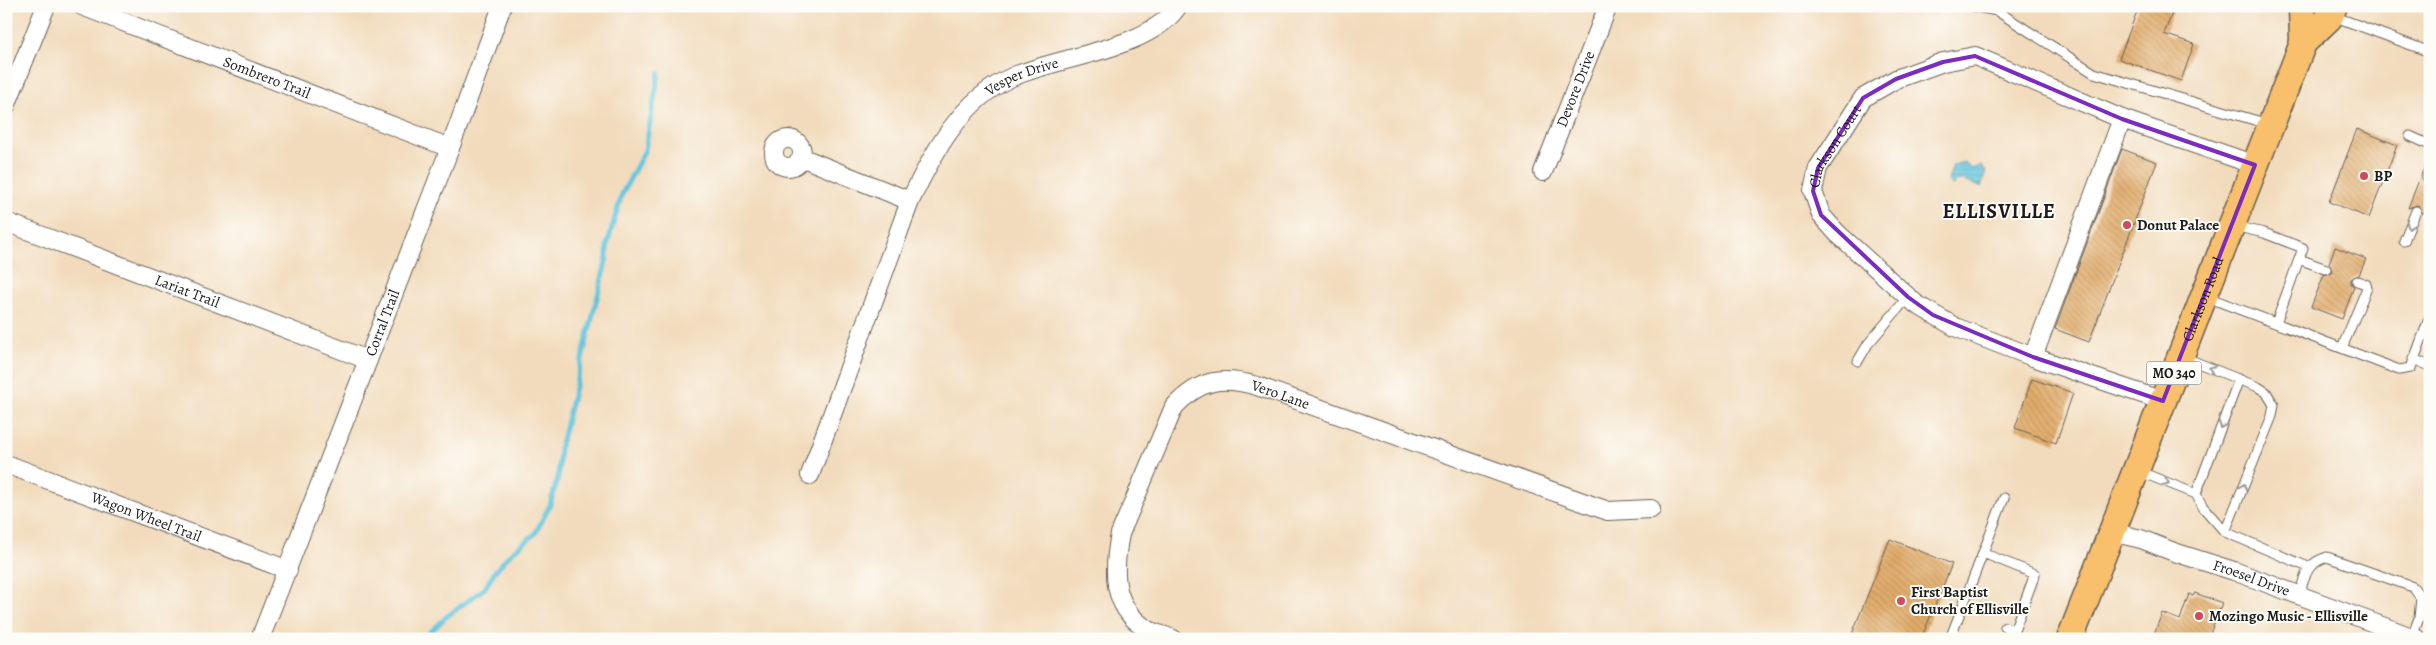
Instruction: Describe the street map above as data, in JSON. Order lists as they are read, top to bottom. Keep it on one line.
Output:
{"streets":{"main road":["Clarkson Road","MO 340"],"street":["Sombrero Trail","Vesper Drive","Devore Drive","Clarkson Court","Lariat Trail","Corral Trail","Vero Lane","Wagon Wheel Trail","Froesel Drive"]},"crossings":[["Sombrero Trail","Corral Trail"],["Clarkson Court","Clarkson Road"],["Lariat Trail","Corral Trail"],["Clarkson Road","Froesel Drive"],["Corral Trail","Wagon Wheel Trail"]],"districts":["ELLISVILLE"],"places":["BP","Donut Palace","First Baptist Church of Ellisville","Mozingo Music - Ellisville"]}
